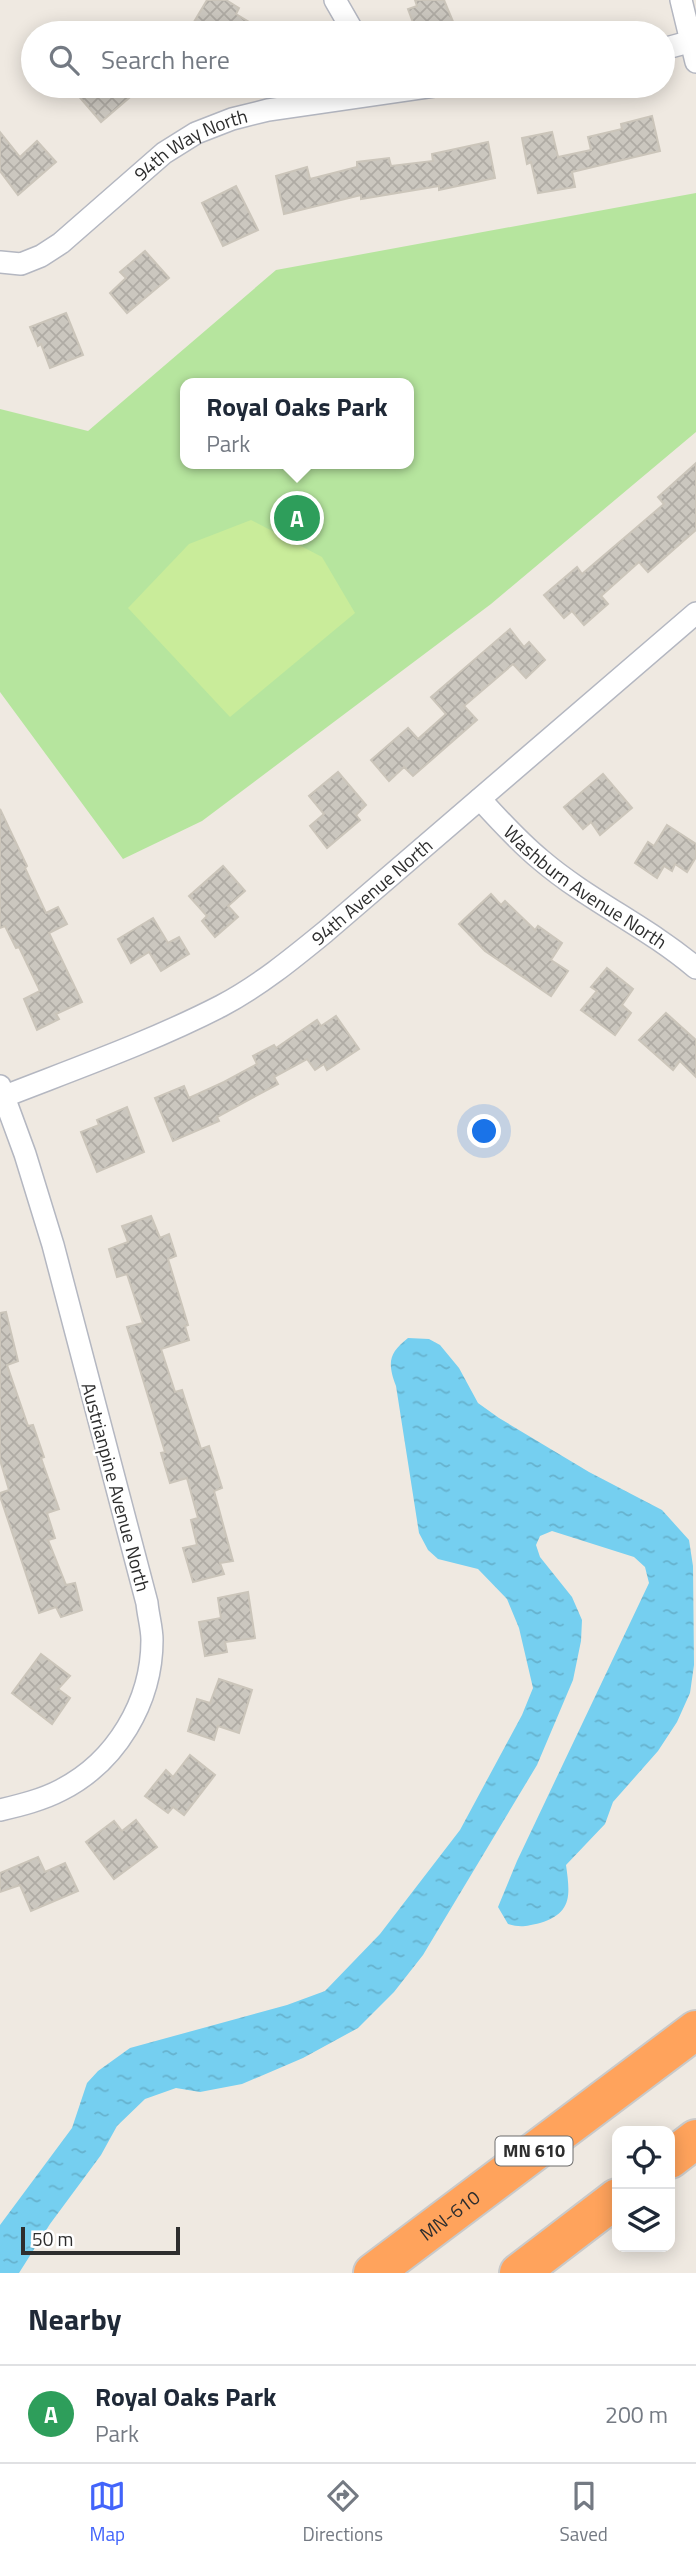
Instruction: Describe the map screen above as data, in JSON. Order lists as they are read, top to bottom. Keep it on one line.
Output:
{"streets":{"highway":["MN 610","MN-610"],"street":["94th Way North","Washburn Avenue North","94th Avenue North","Austrianpine Avenue North"]},"crossings":[["Washburn Avenue North","94th Avenue North"],["94th Avenue North","Austrianpine Avenue North"]],"scale_bar":"50 m","page":{"search":"Search here","popup":["Royal Oaks Park","Park"],"pins":"A","scale":"50 m","heading":"Nearby","list":[{"mark":"A","name":"Royal Oaks Park","note":"Park","value":"200 m"}],"nav":["Map","Directions","Saved"]}}
